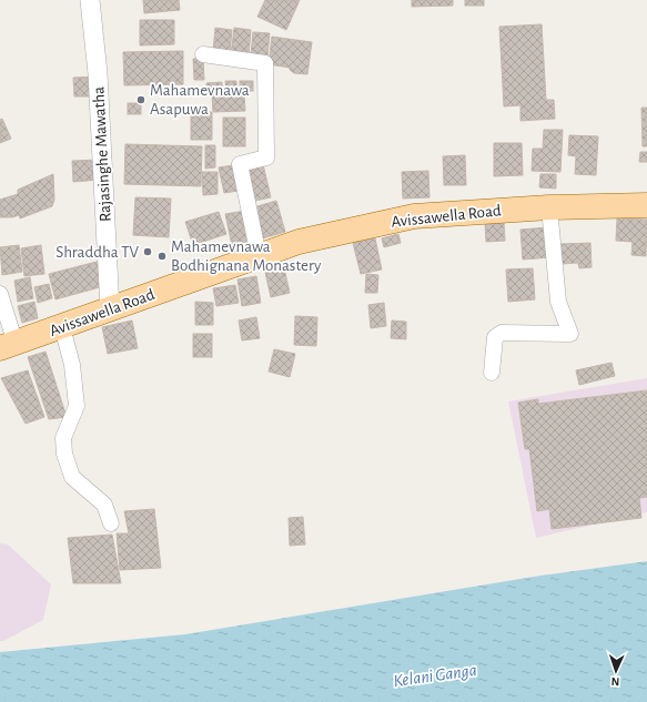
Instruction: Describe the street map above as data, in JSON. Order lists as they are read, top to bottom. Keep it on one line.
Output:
{"streets":{"main road":["Avissawella Road"],"street":["Rajasinghe Mawatha"]},"crossings":[["Rajasinghe Mawatha","Avissawella Road"]],"water":["Kelani Ganga"],"places":["Mahamevnawa Asapuwa","Shraddha TV","Mahamevnawa Bodhignana Monastery"],"north":"bottom"}
